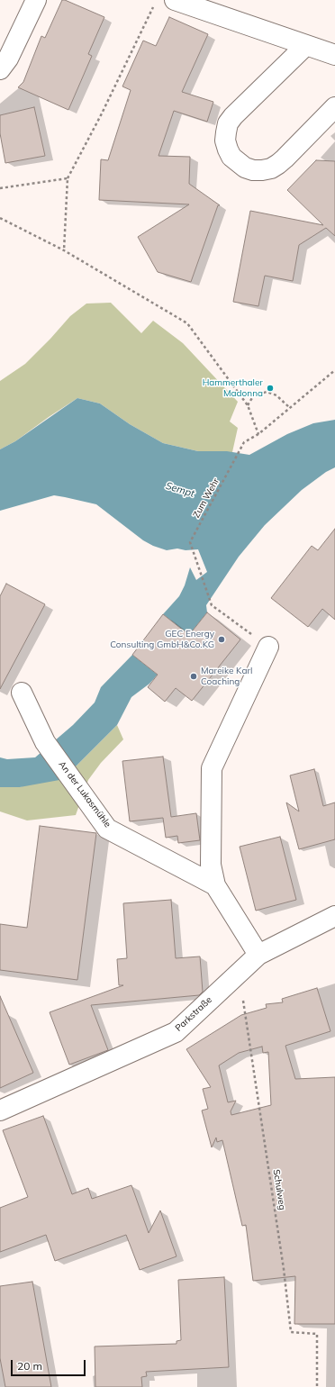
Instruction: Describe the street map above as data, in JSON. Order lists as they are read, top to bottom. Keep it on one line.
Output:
{"streets":{"street":["An der Lukasmühle","Parkstraße"],"path":["Zum Wehr","Schulweg"]},"crossings":[["Parkstraße","Schulweg"]],"water":["Sempt"],"places":["Hammerthaler Madonna","GEC Energy Consulting GmbH&Co.KG","Mareike Karl Coaching"],"scale_bar":"20 m"}
